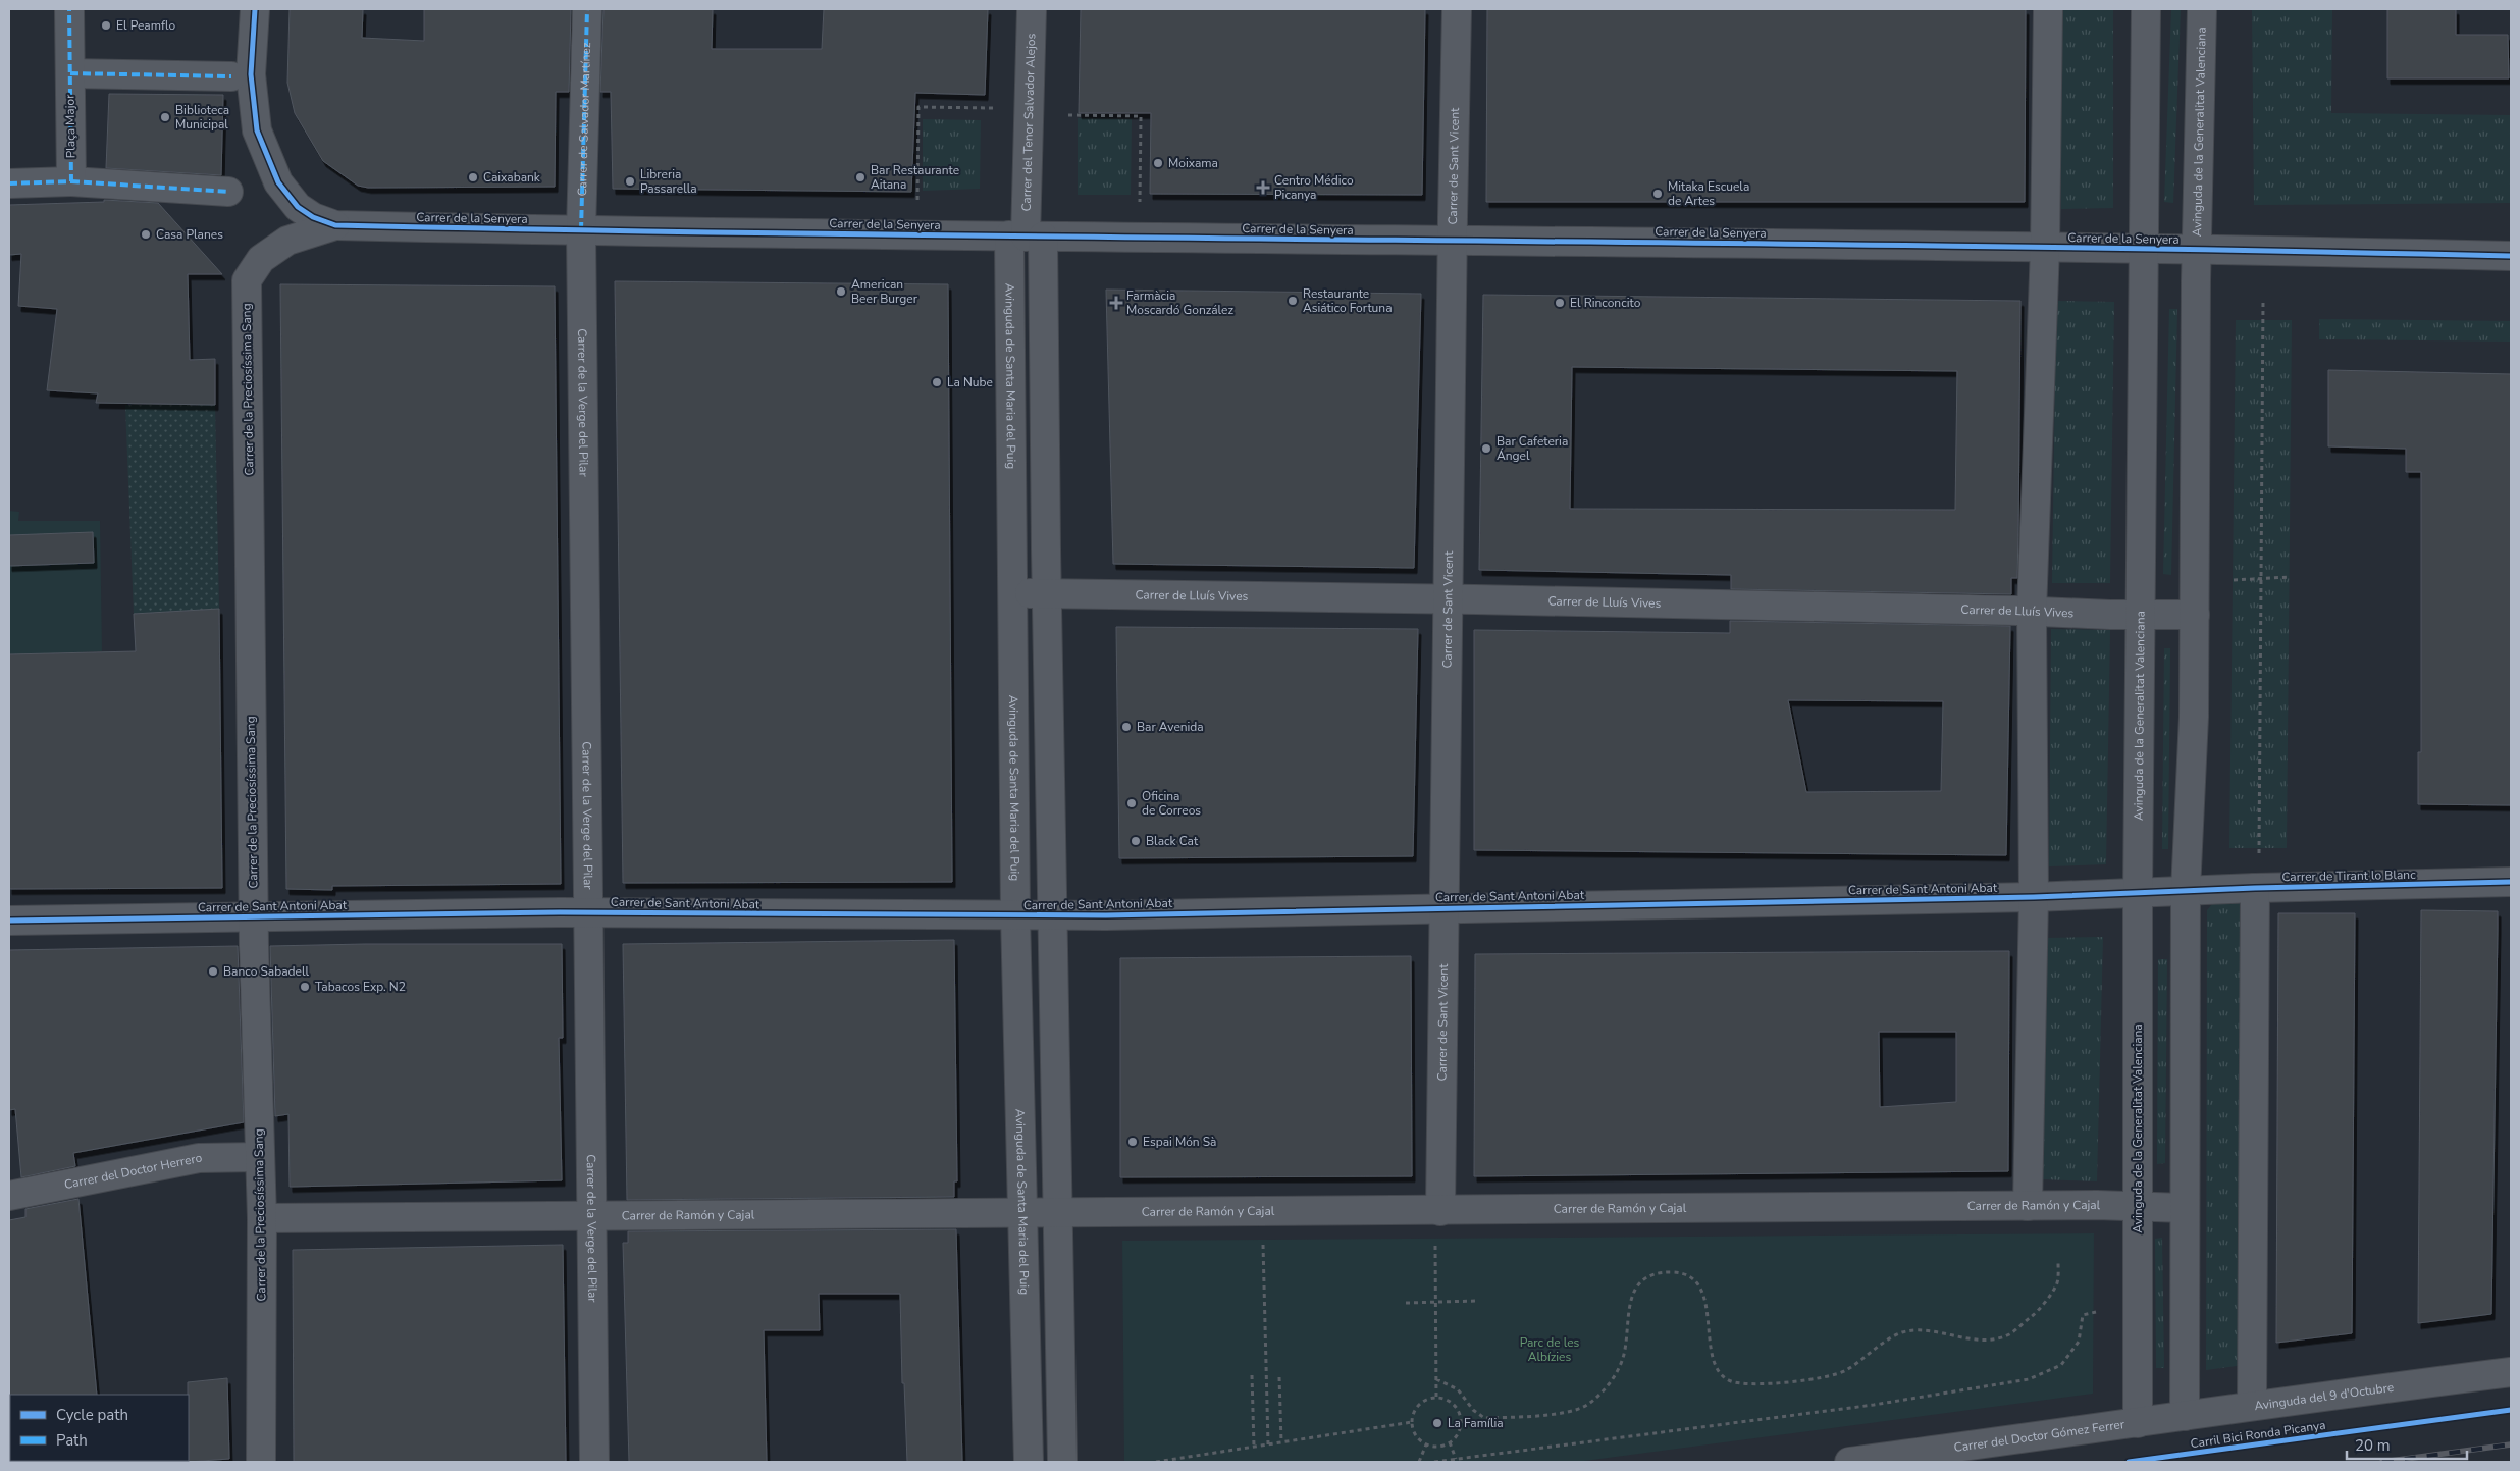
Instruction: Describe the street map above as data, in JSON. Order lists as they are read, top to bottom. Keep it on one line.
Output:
{"streets":{"street":["Carrer de Salvador Martínez","Carrer del Tenor Salvador Alejos","Plaça Major","Avinguda de la Generalitat Valenciana","Carrer de Sant Vicent","Carrer de la Senyera","Avinguda de Santa Maria del Puig","Carrer de la Preciosíssima Sang","Carrer de la Verge del Pilar","Carrer de Lluís Vives","Carrer de Tirant lo Blanc","Carrer de Sant Antoni Abat","Carrer del Doctor Herrero","Carrer de Ramón y Cajal","Avinguda del 9 d'Octubre","Carrer del Doctor Gómez Ferrer"],"cycle path":["Carril Bici Ronda Picanya"]},"crossings":[["Carrer de Salvador Martínez","Carrer de la Senyera"],["Carrer de Salvador Martínez","Carrer de la Verge del Pilar"],["Carrer del Tenor Salvador Alejos","Carrer de la Senyera"],["Carrer del Tenor Salvador Alejos","Avinguda de Santa Maria del Puig"],["Avinguda de la Generalitat Valenciana","Carrer de la Senyera"],["Avinguda de la Generalitat Valenciana","Carrer de Lluís Vives"],["Avinguda de la Generalitat Valenciana","Carrer de Tirant lo Blanc"],["Avinguda de la Generalitat Valenciana","Carrer de Sant Antoni Abat"],["Avinguda de la Generalitat Valenciana","Carrer de Ramón y Cajal"],["Avinguda de la Generalitat Valenciana","Avinguda del 9 d'Octubre"],["Avinguda de la Generalitat Valenciana","Carrer del Doctor Gómez Ferrer"],["Carrer de Sant Vicent","Carrer de la Senyera"],["Carrer de Sant Vicent","Carrer de Lluís Vives"],["Carrer de Sant Vicent","Carrer de Sant Antoni Abat"],["Carrer de Sant Vicent","Carrer de Ramón y Cajal"],["Carrer de la Senyera","Avinguda de Santa Maria del Puig"],["Carrer de la Senyera","Carrer de la Preciosíssima Sang"],["Carrer de la Senyera","Carrer de la Verge del Pilar"],["Avinguda de Santa Maria del Puig","Carrer de Lluís Vives"],["Avinguda de Santa Maria del Puig","Carrer de Sant Antoni Abat"],["Avinguda de Santa Maria del Puig","Carrer de Ramón y Cajal"],["Carrer de la Preciosíssima Sang","Carrer de Sant Antoni Abat"],["Carrer de la Preciosíssima Sang","Carrer del Doctor Herrero"],["Carrer de la Preciosíssima Sang","Carrer de Ramón y Cajal"],["Carrer de la Verge del Pilar","Carrer de Sant Antoni Abat"],["Carrer de la Verge del Pilar","Carrer de Ramón y Cajal"],["Carrer de Tirant lo Blanc","Carrer de Sant Antoni Abat"],["Avinguda del 9 d'Octubre","Carrer del Doctor Gómez Ferrer"]],"parks":["Parc de les Albízies"],"places":{"other":["El Peamflo","Biblioteca Municipal","Moixama","Caixabank","Bar Restaurante Aitana","Libreria Passarella","Mitaka Escuela de Artes","Casa Planes","American Beer Burger","Restaurante Asiático Fortuna","El Rinconcito","La Nube","Bar Cafeteria Ángel","Bar Avenida","Oficina de Correos","Black Cat","Banco Sabadell","Tabacos Exp. N2","Espai Món Sà","La Família"],"health":["Centro Médico Picanya","Farmàcia Moscardó González"]},"legend":["Cycle path","Path"],"scale_bar":"20 m"}
